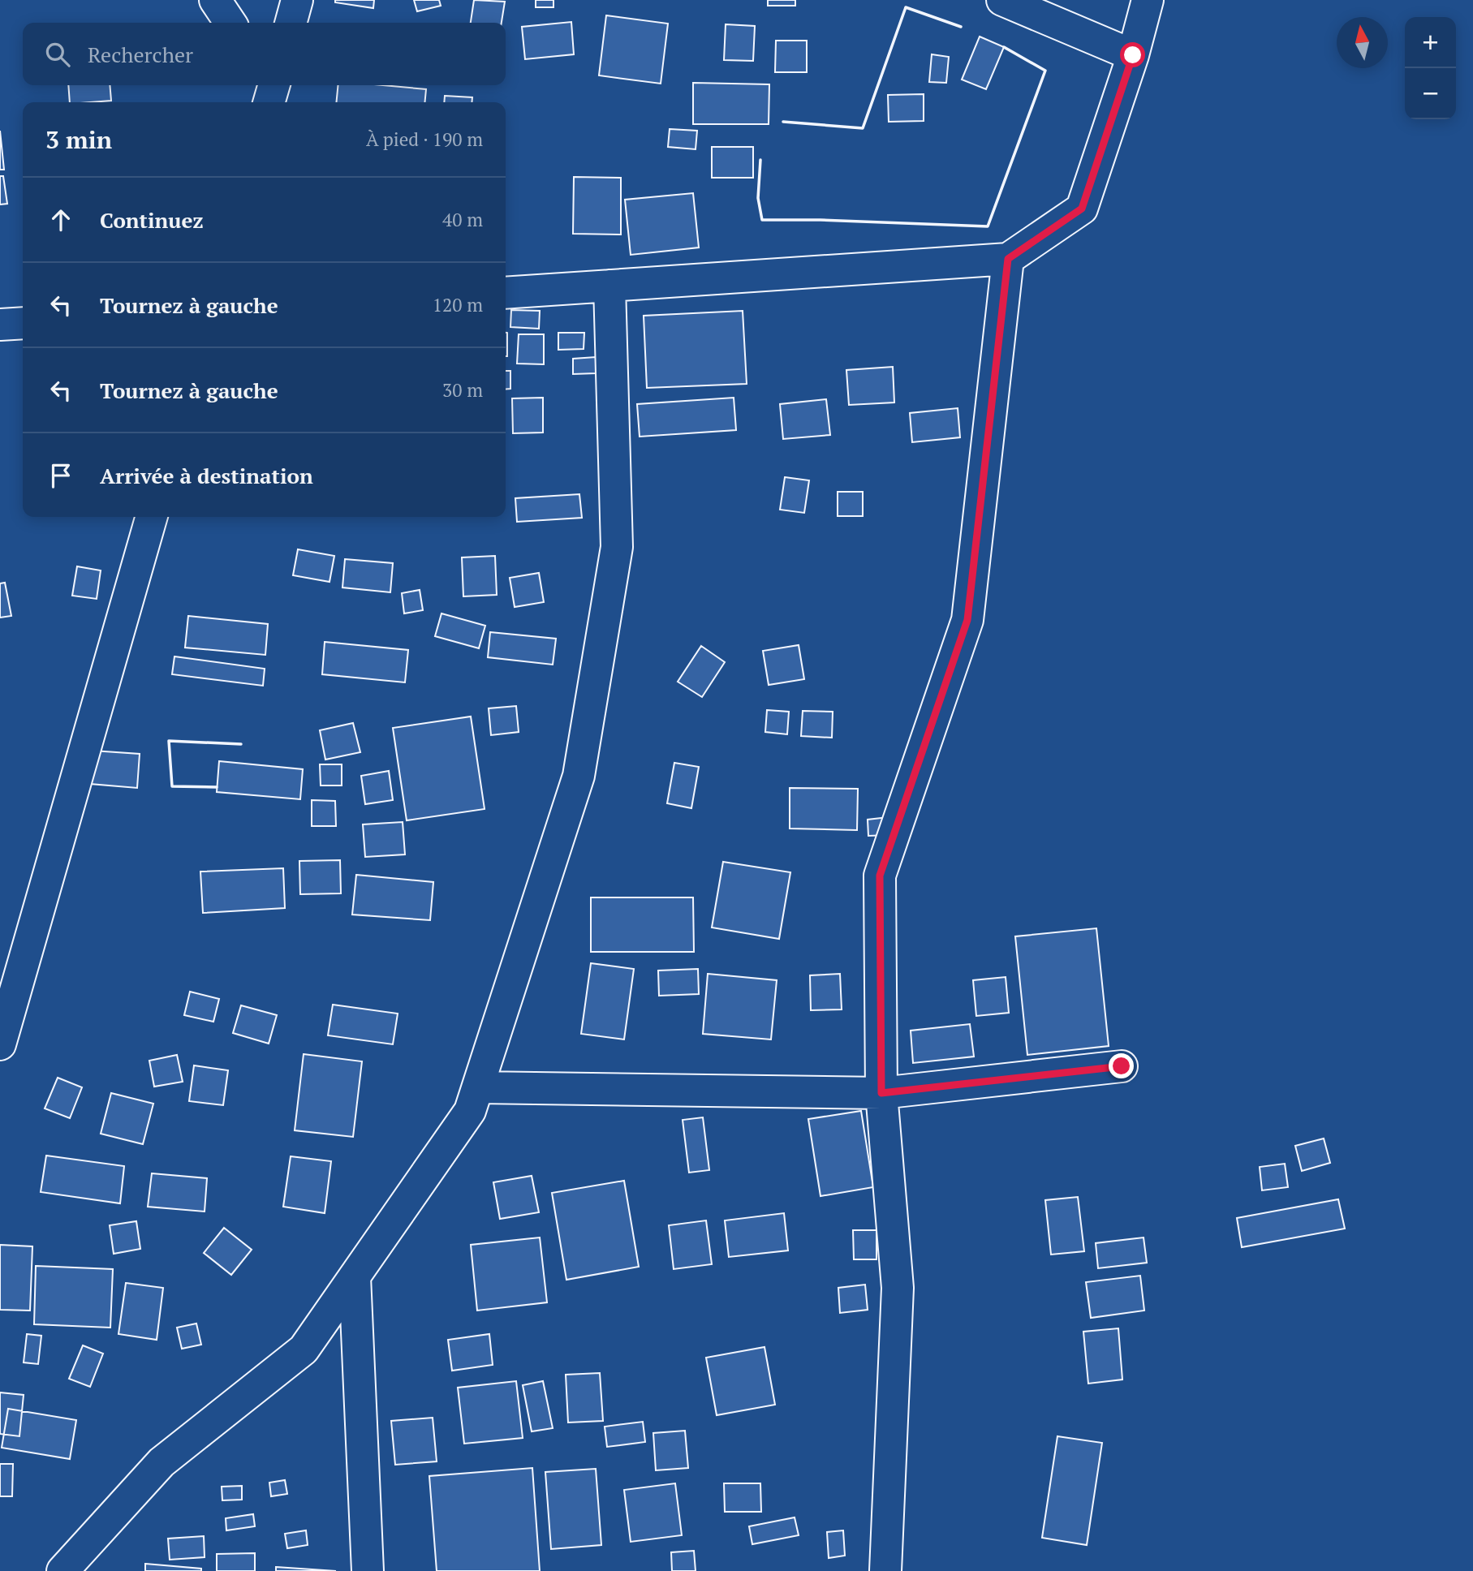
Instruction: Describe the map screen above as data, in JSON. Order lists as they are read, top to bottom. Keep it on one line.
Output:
{"north":"top","page":{"map_buttons":["+","−"],"search":"Rechercher","heading":["3 min","À pied · 190 m"],"list":[["Continuez","40 m"],["Tournez à gauche","120 m"],["Tournez à gauche","30 m"],"Arrivée à destination"]}}
